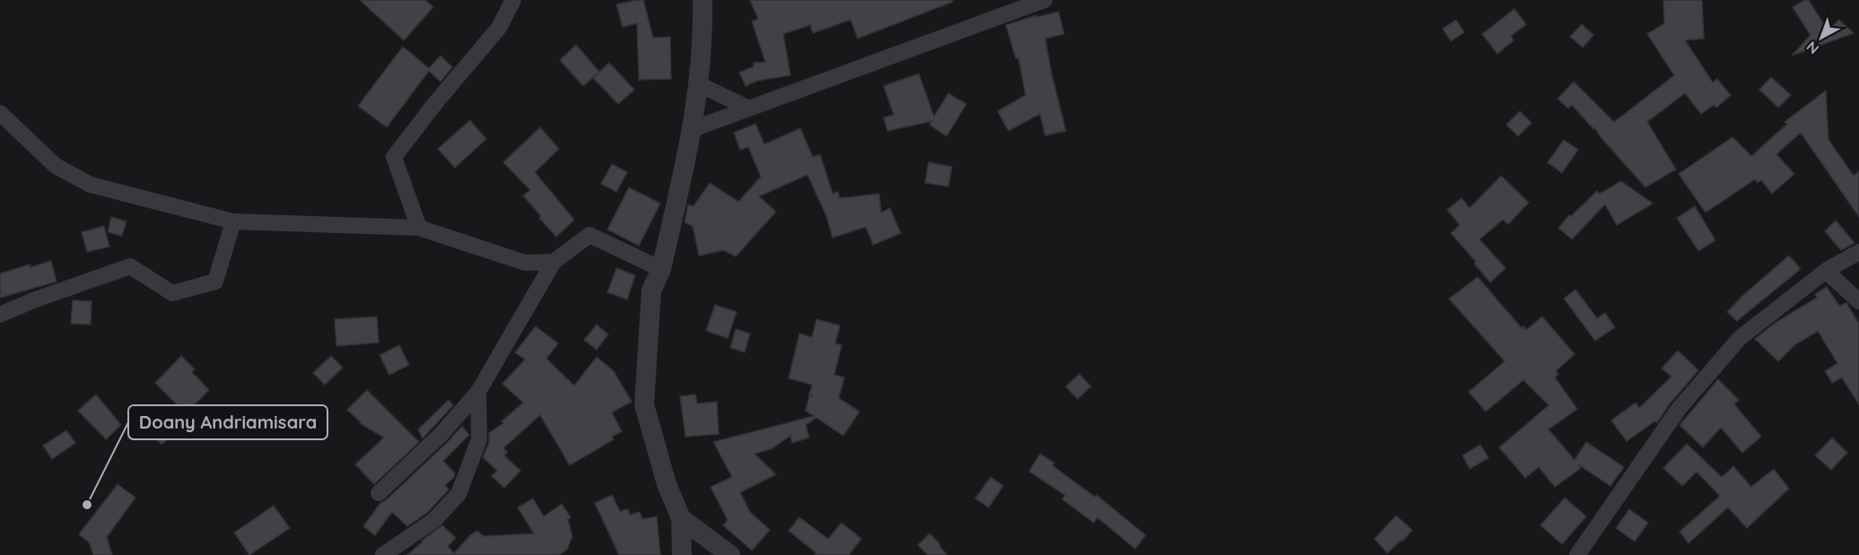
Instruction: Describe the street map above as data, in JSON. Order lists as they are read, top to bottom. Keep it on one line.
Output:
{"places":["Doany Andriamisara"],"north":"bottom left"}
